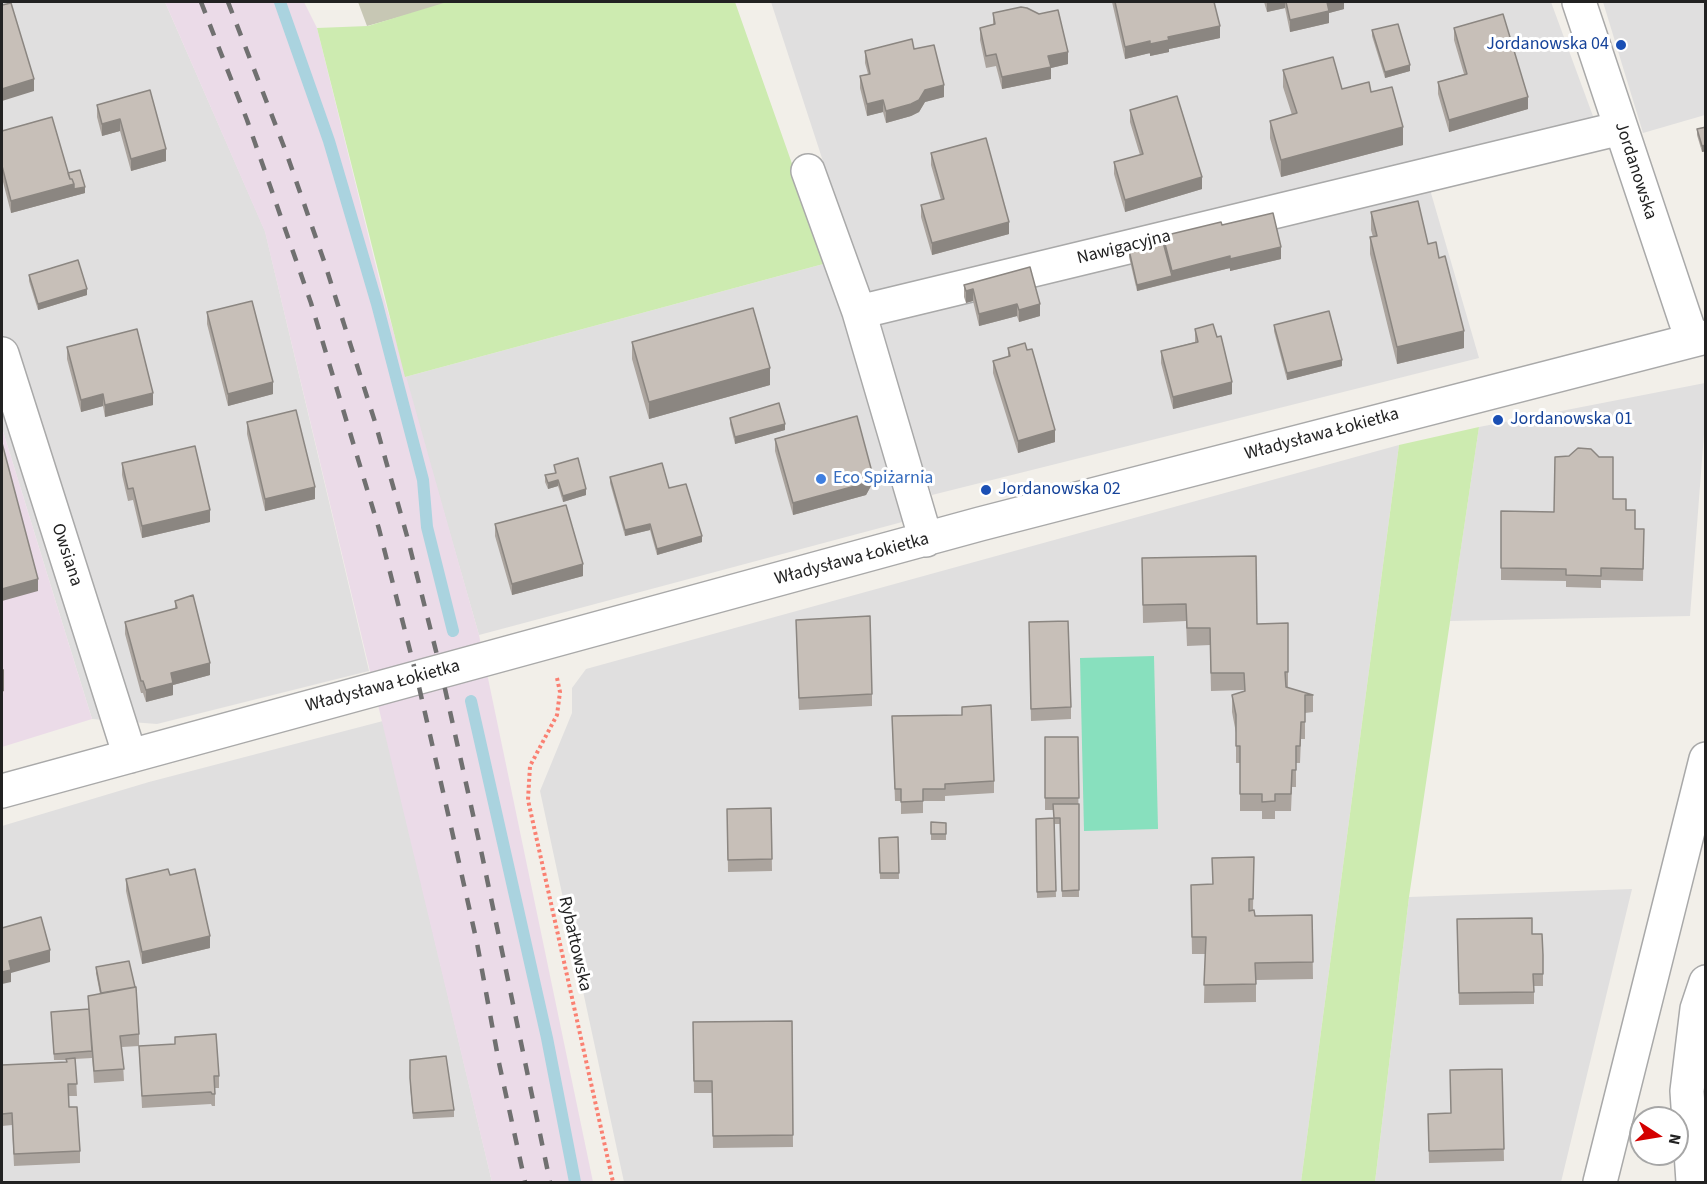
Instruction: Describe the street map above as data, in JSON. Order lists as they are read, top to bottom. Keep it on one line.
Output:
{"streets":{"street":["Jordanowska","Nawigacyjna","Władysława Łokietka","Owsiana"],"path":["Rybałtowska"]},"crossings":[["Jordanowska","Nawigacyjna"],["Jordanowska","Władysława Łokietka"],["Władysława Łokietka","Owsiana"]],"places":["Jordanowska 04","Jordanowska 01","Eco Spiżarnia","Jordanowska 02"],"north":"right"}
